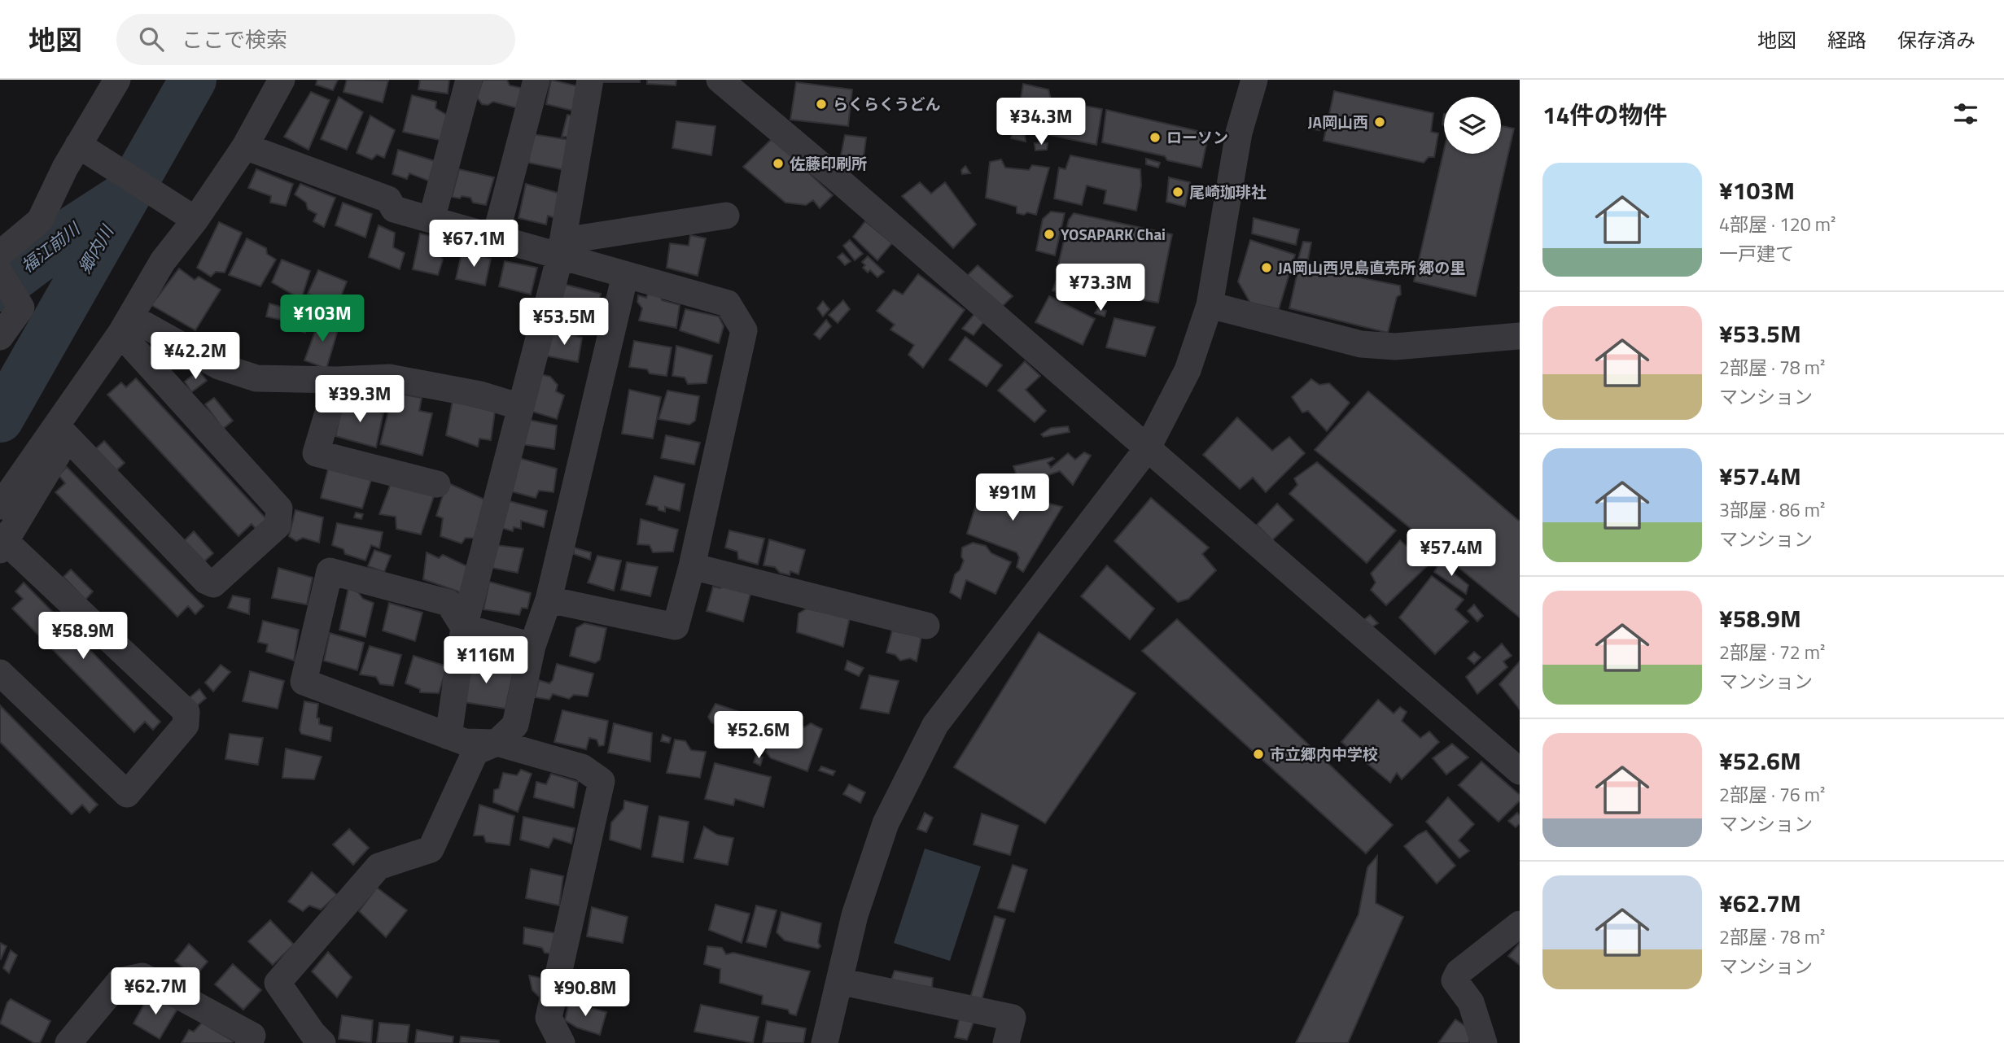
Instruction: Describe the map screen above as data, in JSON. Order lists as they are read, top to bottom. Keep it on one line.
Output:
{"water":["福江前川","郷内川"],"places":["らくらくうどん","JA岡山西","ローソン","佐藤印刷所","尾崎珈琲社","YOSAPARK Chai","JA岡山西児島直売所 郷の里","市立郷内中学校"],"page":{"header":"地図","search":"ここで検索","nav":["地図","経路","保存済み"],"heading":"14件の物件","price":["¥34.3M","¥67.1M","¥73.3M","¥103M","¥53.5M","¥42.2M","¥39.3M","¥91M","¥57.4M","¥58.9M","¥116M","¥52.6M","¥62.7M","¥90.8M"],"list":[{"name":"¥103M","note":"4部屋 · 120 m² · 一戸建て"},{"name":"¥53.5M","note":"2部屋 · 78 m² · マンション"},{"name":"¥57.4M","note":"3部屋 · 86 m² · マンション"},{"name":"¥58.9M","note":"2部屋 · 72 m² · マンション"},{"name":"¥52.6M","note":"2部屋 · 76 m² · マンション"},{"name":"¥62.7M","note":"2部屋 · 78 m² · マンション"}]}}
